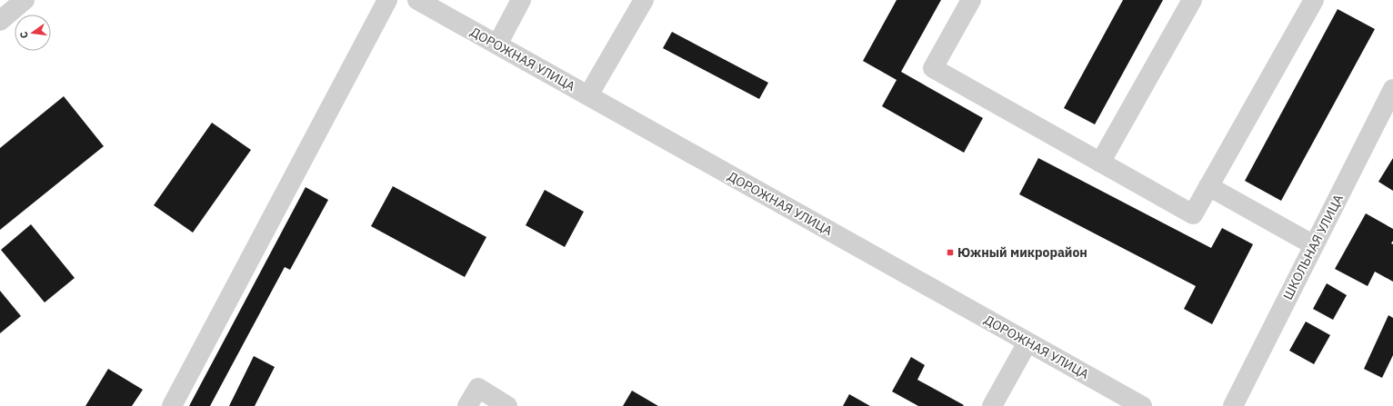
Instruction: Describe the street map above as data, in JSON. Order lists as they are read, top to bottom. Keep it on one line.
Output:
{"streets":{"street":["ДОРОЖНАЯ УЛИЦА","ШКОЛЬНАЯ УЛИЦА"]},"places":{"transit":["Южный микрорайон"]},"north":"left"}
